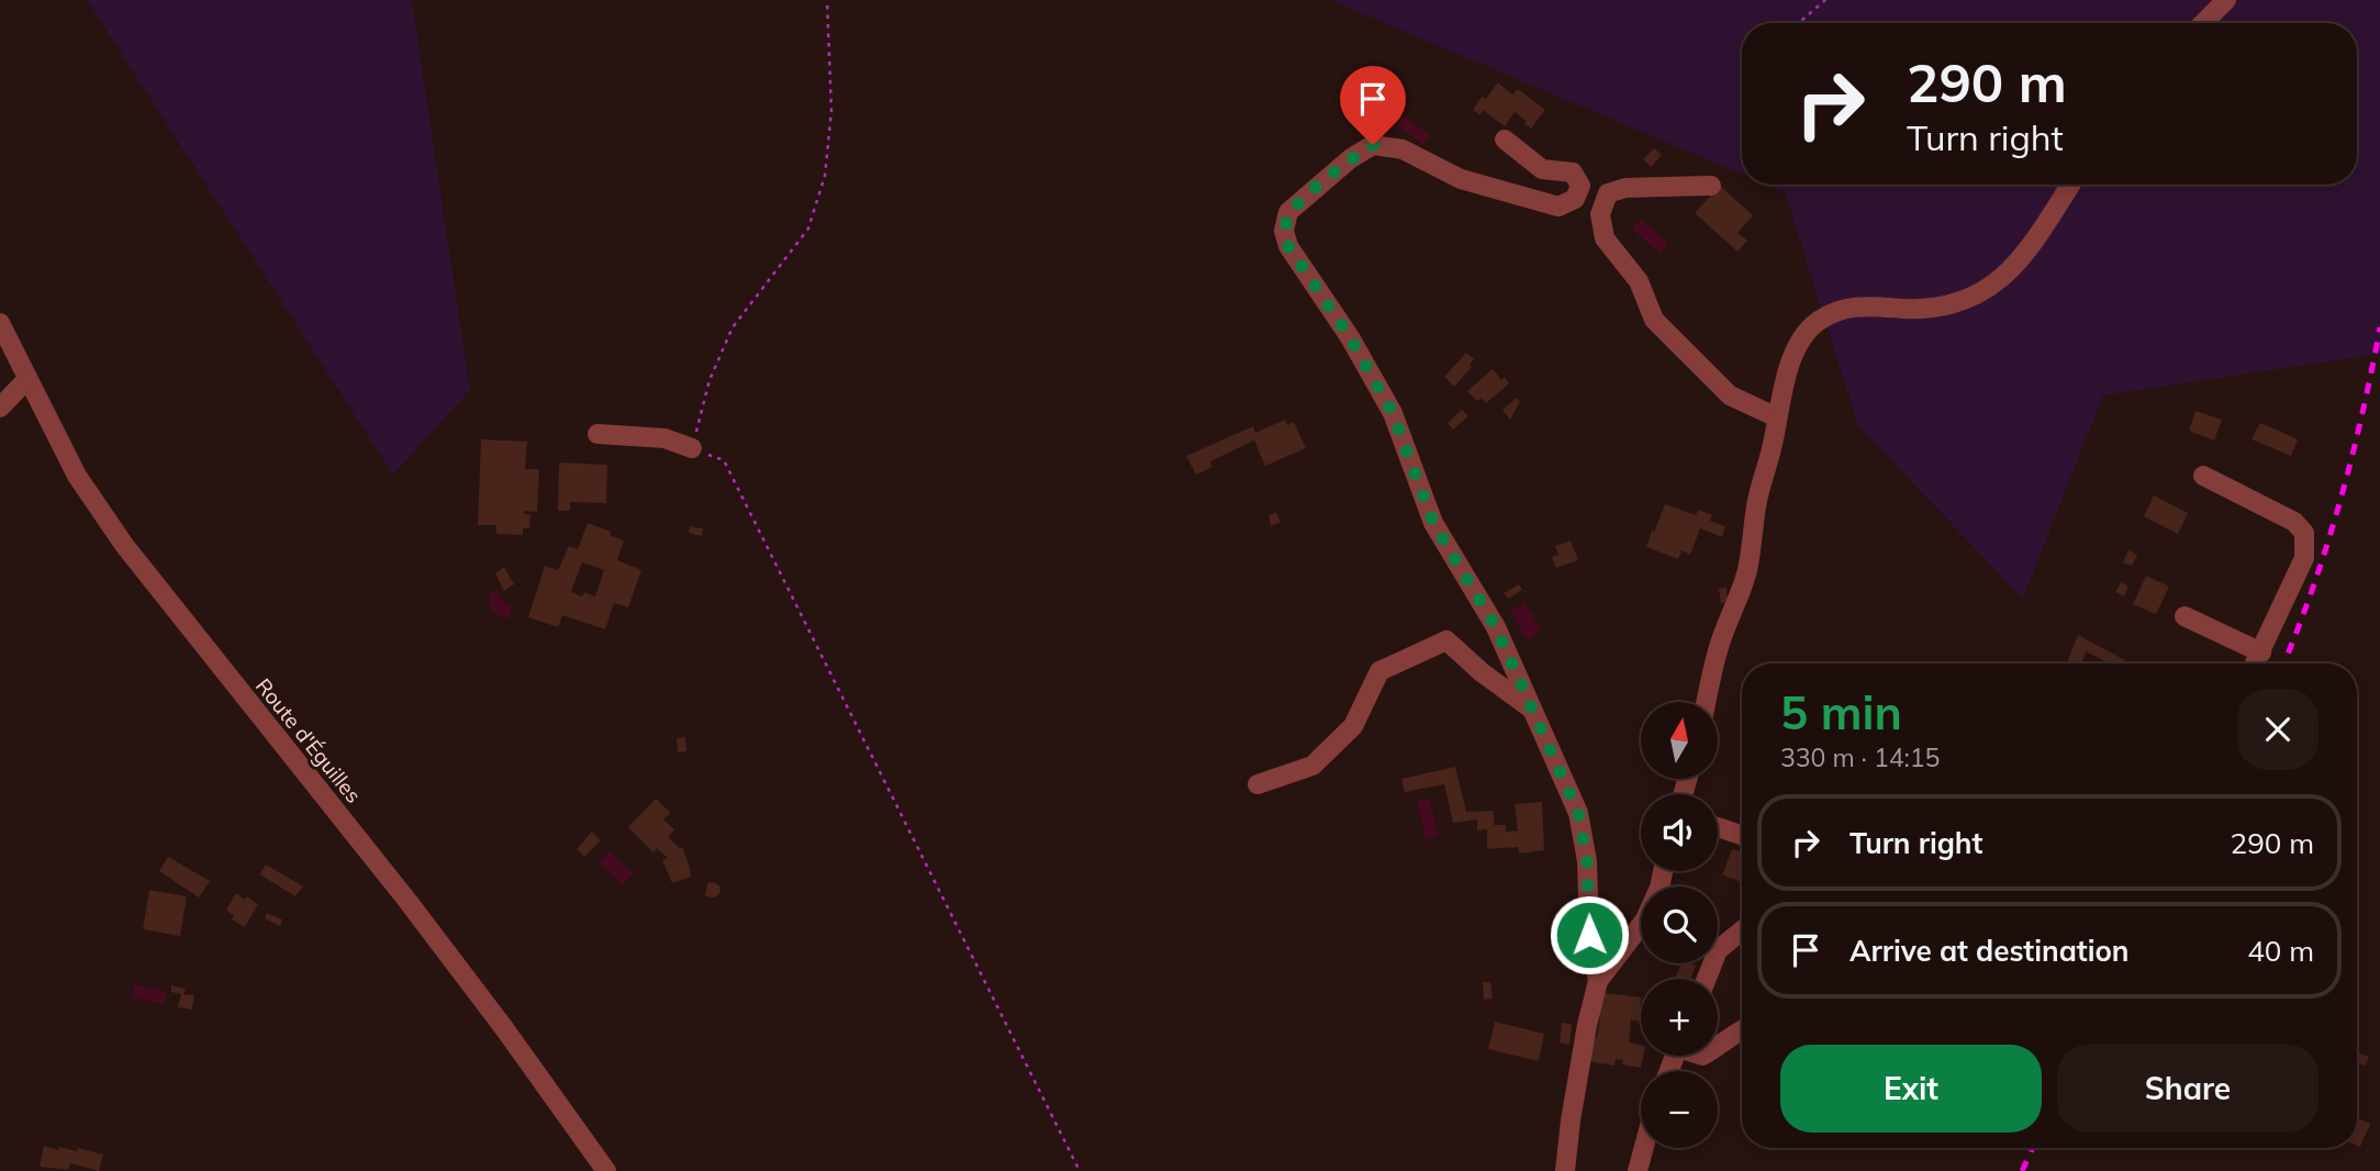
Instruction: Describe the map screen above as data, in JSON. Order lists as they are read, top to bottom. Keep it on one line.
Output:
{"streets":{"street":["Route d'Éguilles"]},"north":"top","page":{"turn":["290 m","Turn right"],"heading":["5 min","330 m · 14:15"],"map_buttons":["+","−"],"list":[{"name":"Turn right","value":"290 m"},{"name":"Arrive at destination","value":"40 m"}],"buttons":["Exit","Share"]}}
